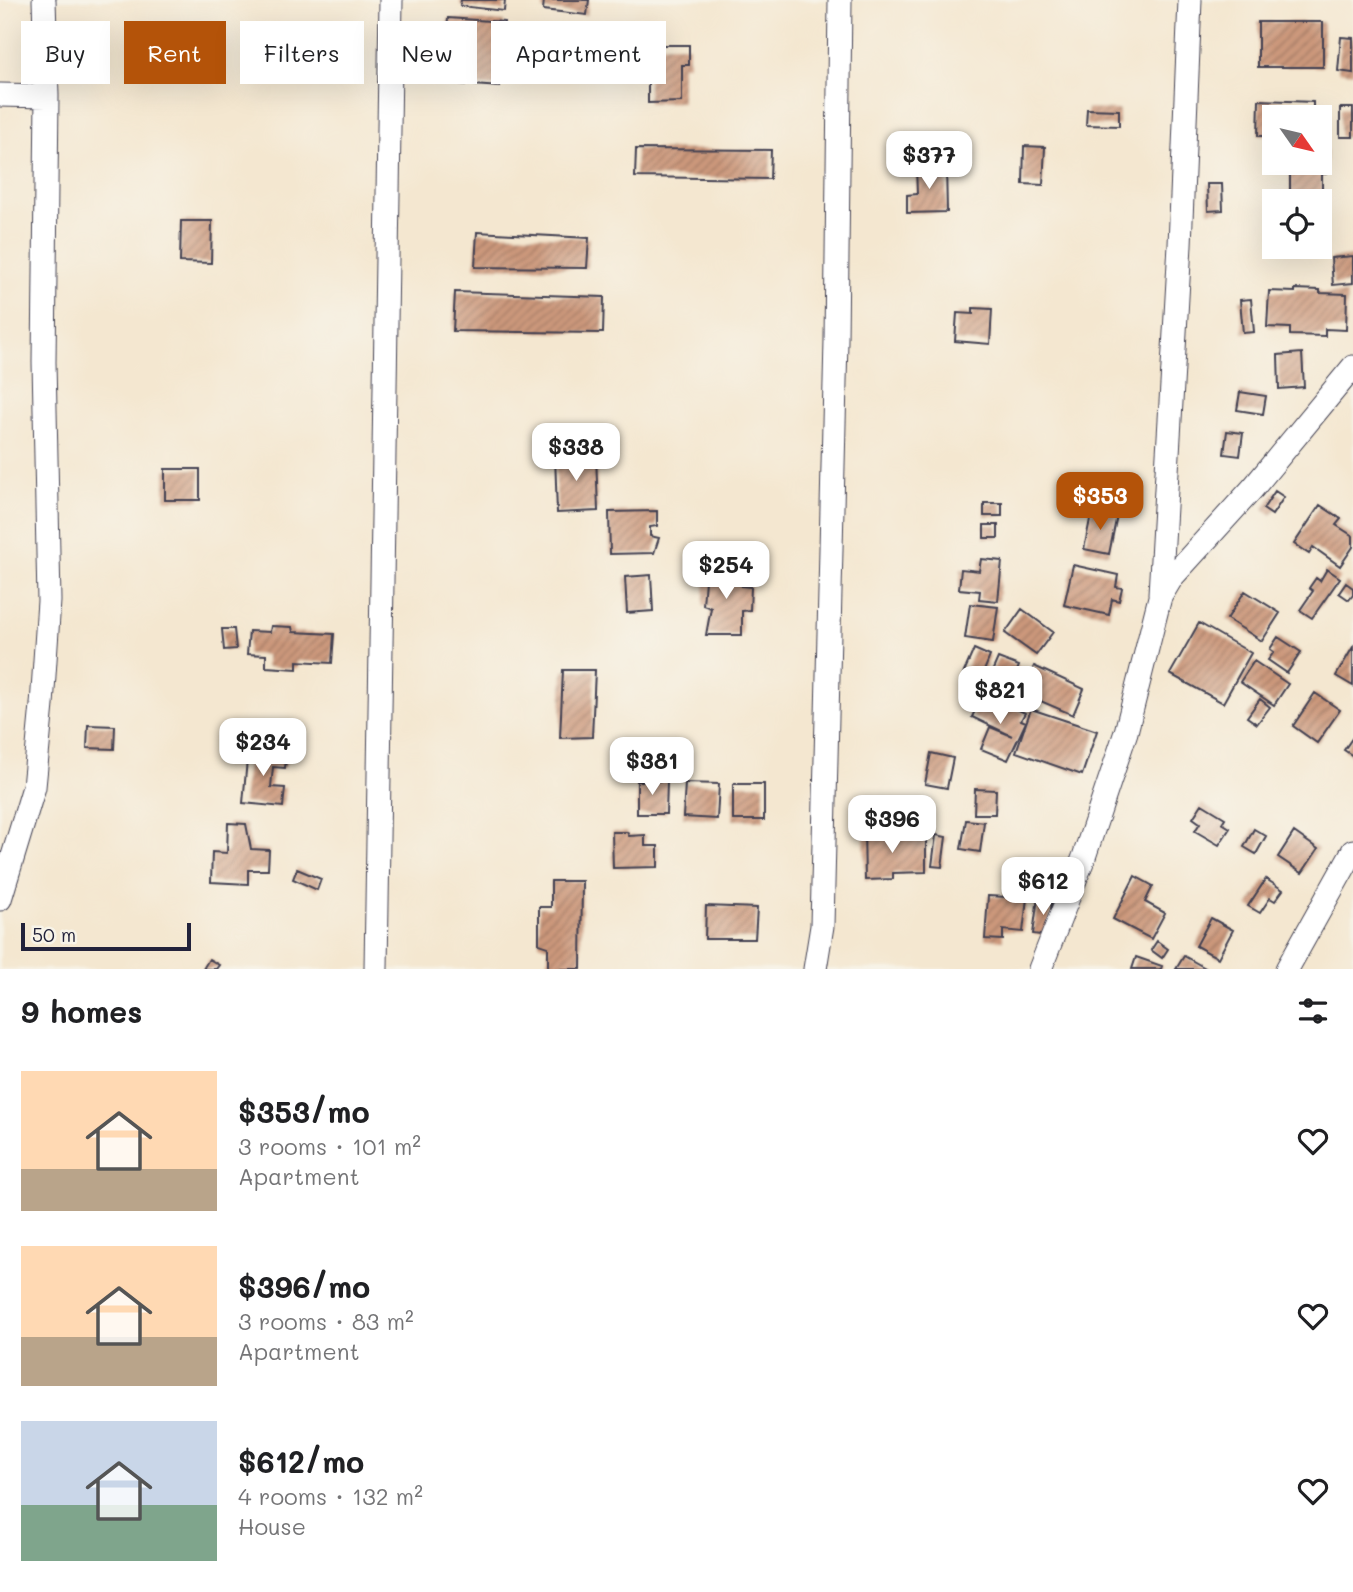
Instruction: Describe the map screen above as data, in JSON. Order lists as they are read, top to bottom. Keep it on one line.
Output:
{"scale_bar":"50 m","north":"bottom right","page":{"chip":["Buy","Rent","Filters","New","Apartment"],"price":["$377","$338","$353","$254","$821","$234","$381","$396","$612"],"scale":"50 m","heading":"9 homes","list":[{"name":"$353/mo","note":"3 rooms · 101 m² · Apartment"},{"name":"$396/mo","note":"3 rooms · 83 m² · Apartment"},{"name":"$612/mo","note":"4 rooms · 132 m² · House"}]}}
